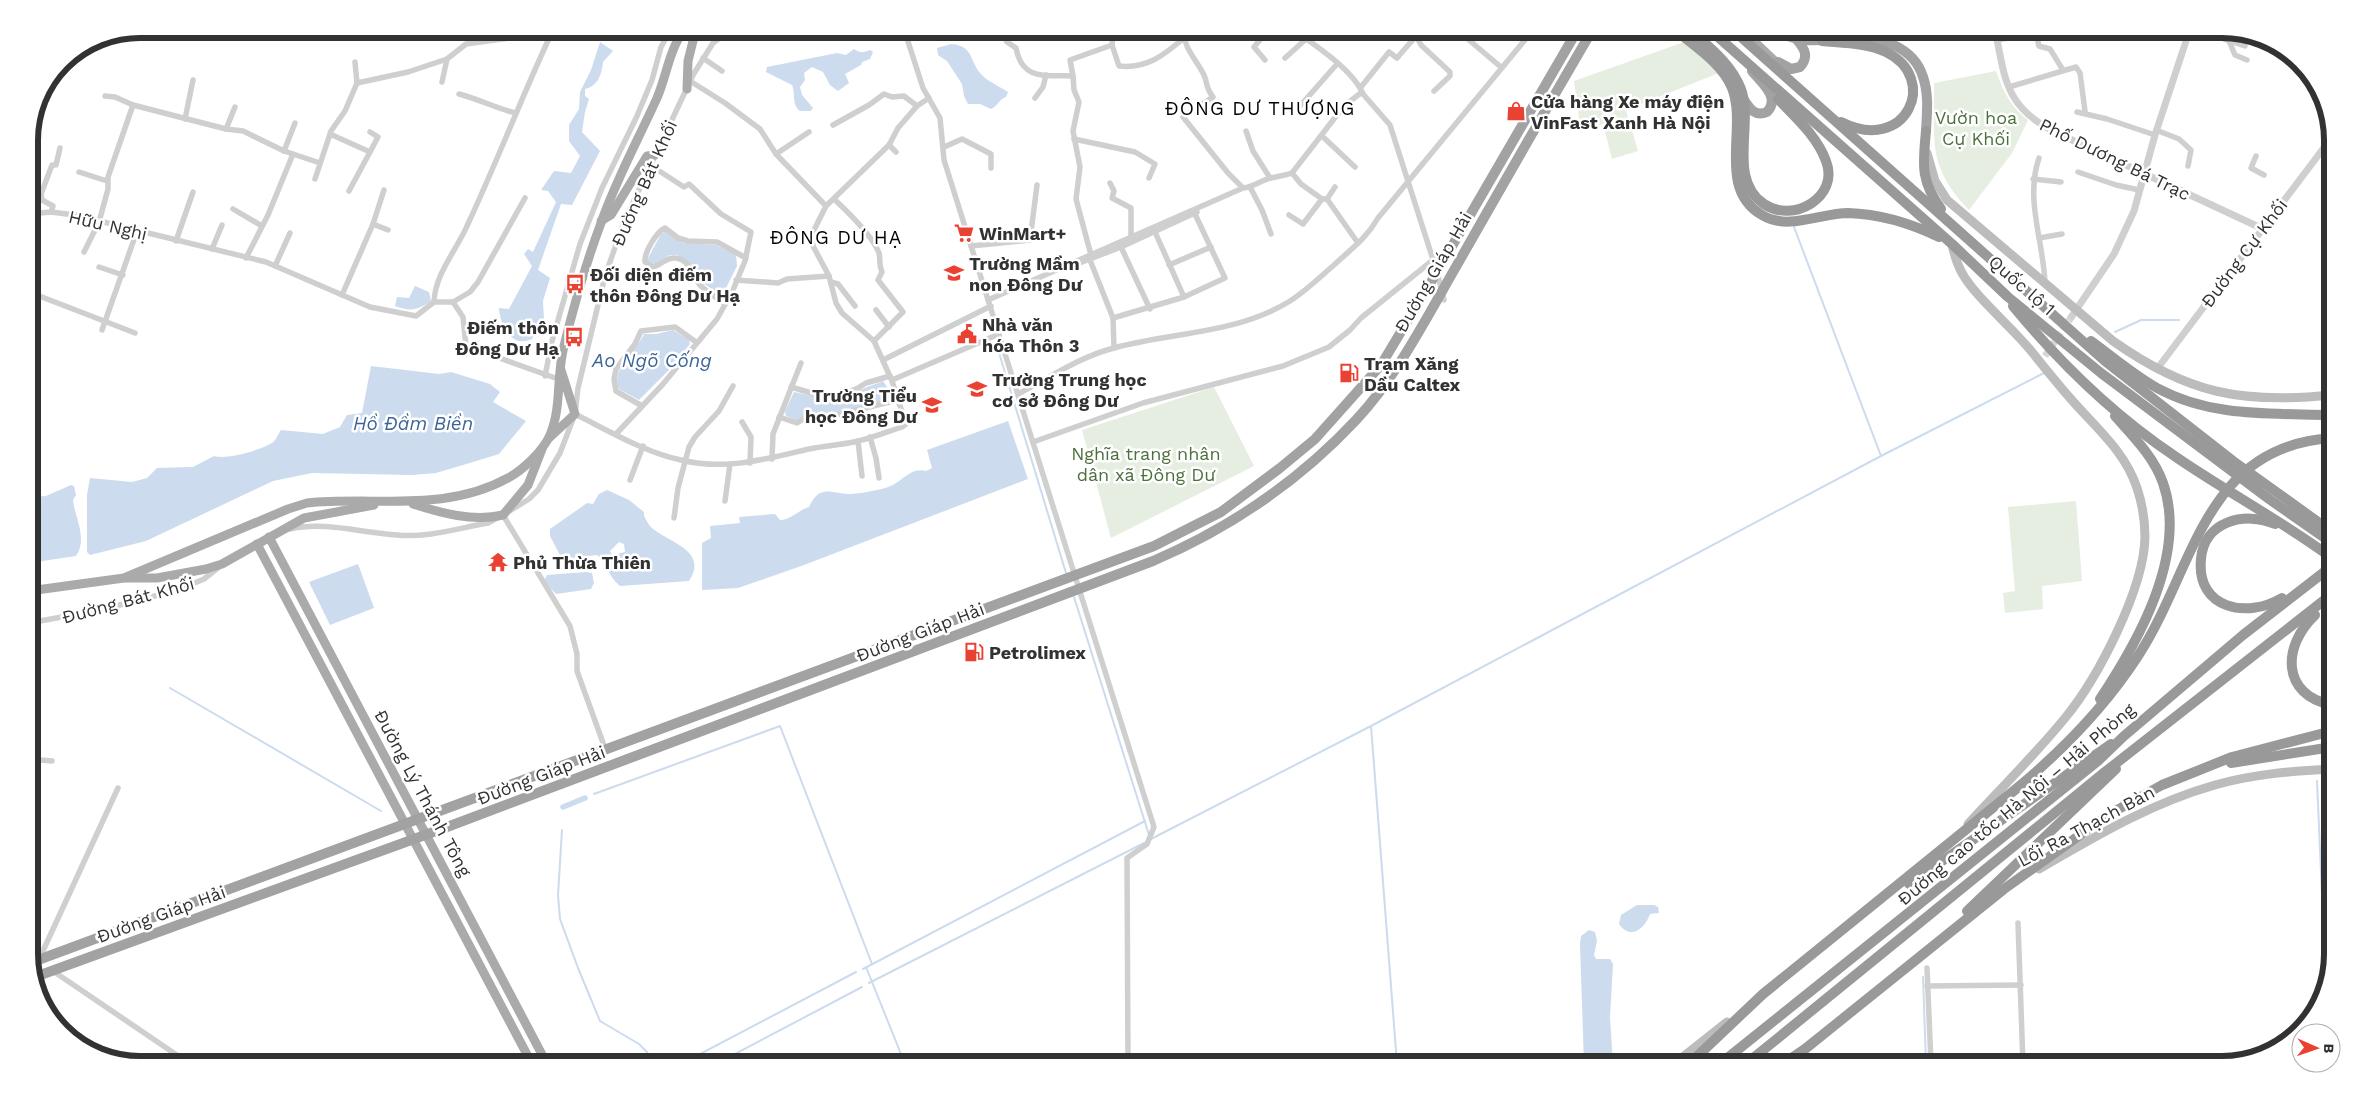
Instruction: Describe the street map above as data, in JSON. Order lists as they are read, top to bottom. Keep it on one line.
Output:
{"streets":{"highway":["Đường Giáp Hải","Quốc lộ 1","Đường cao tốc Hà Nội – Hải Phòng"],"main road":["Đường Lý Thánh Tông","Lối Ra Thạch Bàn"],"street":["Phố Dương Bá Trạc","Đường Bát Khối","Hữu Nghị","Đường Cự Khối"]},"crossings":[["Phố Dương Bá Trạc","Đường Cự Khối"],["Đường Giáp Hải","Đường Lý Thánh Tông"]],"districts":["ĐÔNG DƯ THƯỢNG","ĐÔNG DƯ HẠ"],"water":["Ao Ngõ Cống","Hồ Đầm Biền"],"parks":["Vườn hoa Cự Khối","Nghĩa trang nhân dân xã Đông Dư"],"places":{"shop":["Cửa hàng Xe máy điện VinFast Xanh Hà Nội"],"supermarket":["WinMart+"],"school or university":["Trường Mầm non Đông Dư","Trường Trung học cơ sở Đông Dư","Trường Tiểu học Đông Dư"],"bus stop":["Đối diện điếm thôn Đông Dư Hạ","Điếm thôn Đông Dư Hạ"],"public building":["Nhà văn hóa Thôn 3"],"fuel station":["Trạm Xăng Dầu Caltex","Petrolimex"],"temple":["Phủ Thừa Thiên"]},"north":"right"}
